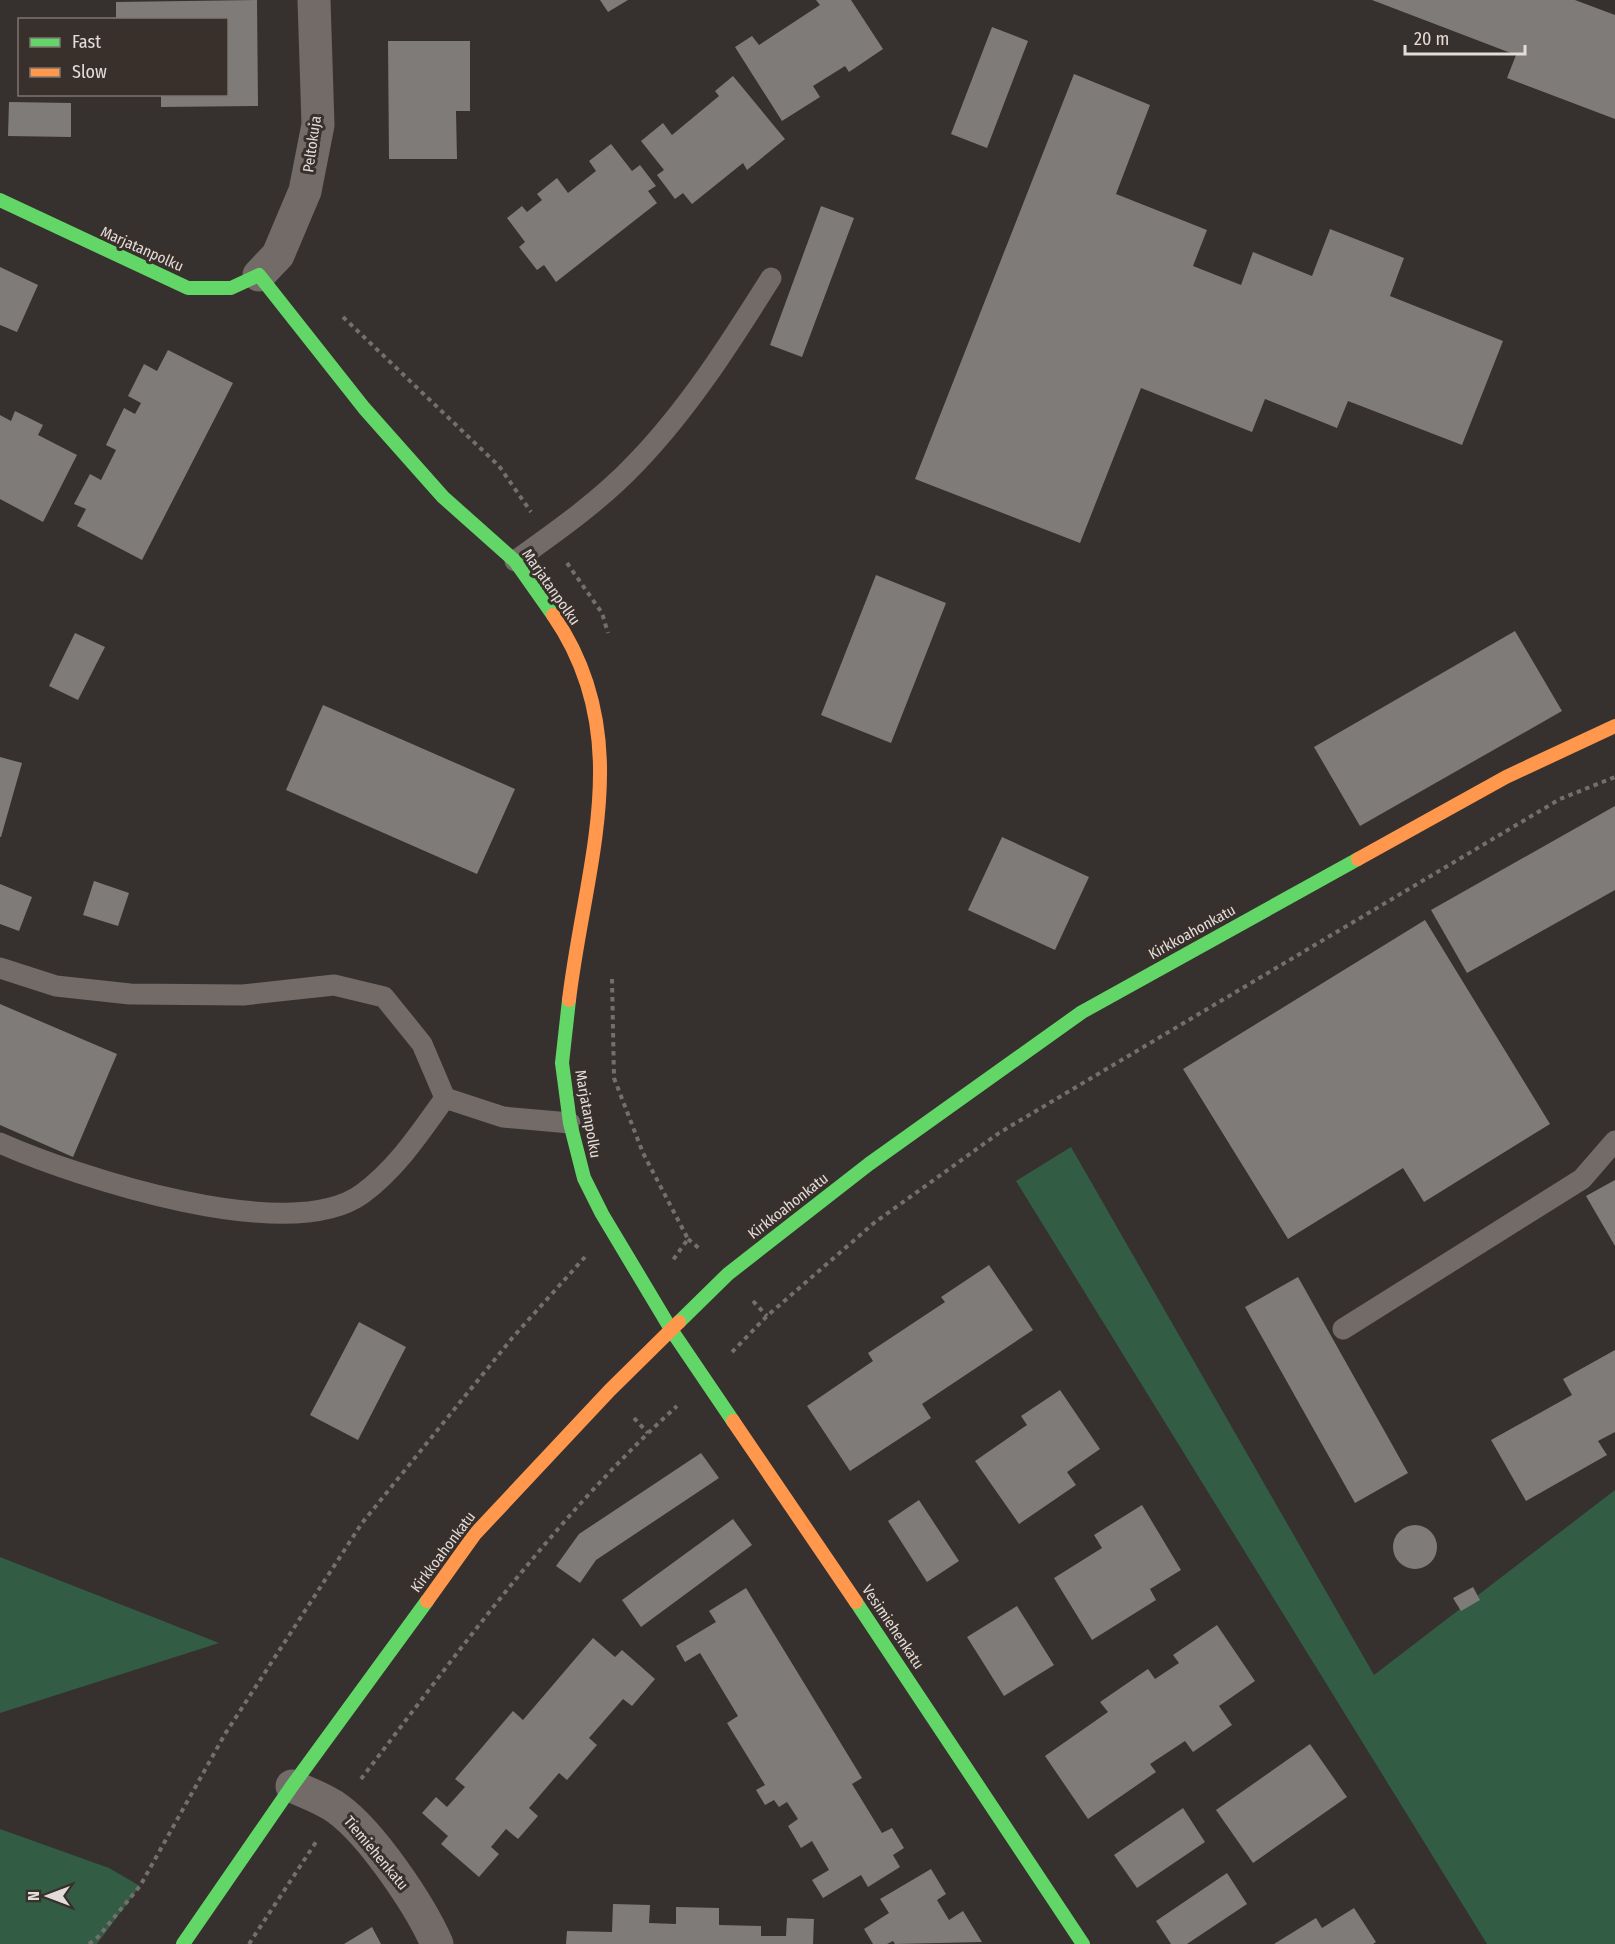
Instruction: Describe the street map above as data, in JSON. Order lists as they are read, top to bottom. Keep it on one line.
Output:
{"streets":{"street":["Peltokuja","Marjatanpolku","Kirkkoahonkatu","Vesimiehenkatu","Tiemiehenkatu"]},"crossings":[["Peltokuja","Marjatanpolku"],["Marjatanpolku","Kirkkoahonkatu"],["Marjatanpolku","Vesimiehenkatu"],["Kirkkoahonkatu","Vesimiehenkatu"],["Kirkkoahonkatu","Tiemiehenkatu"]],"legend":["Fast","Slow"],"scale_bar":"20 m","north":"left"}
